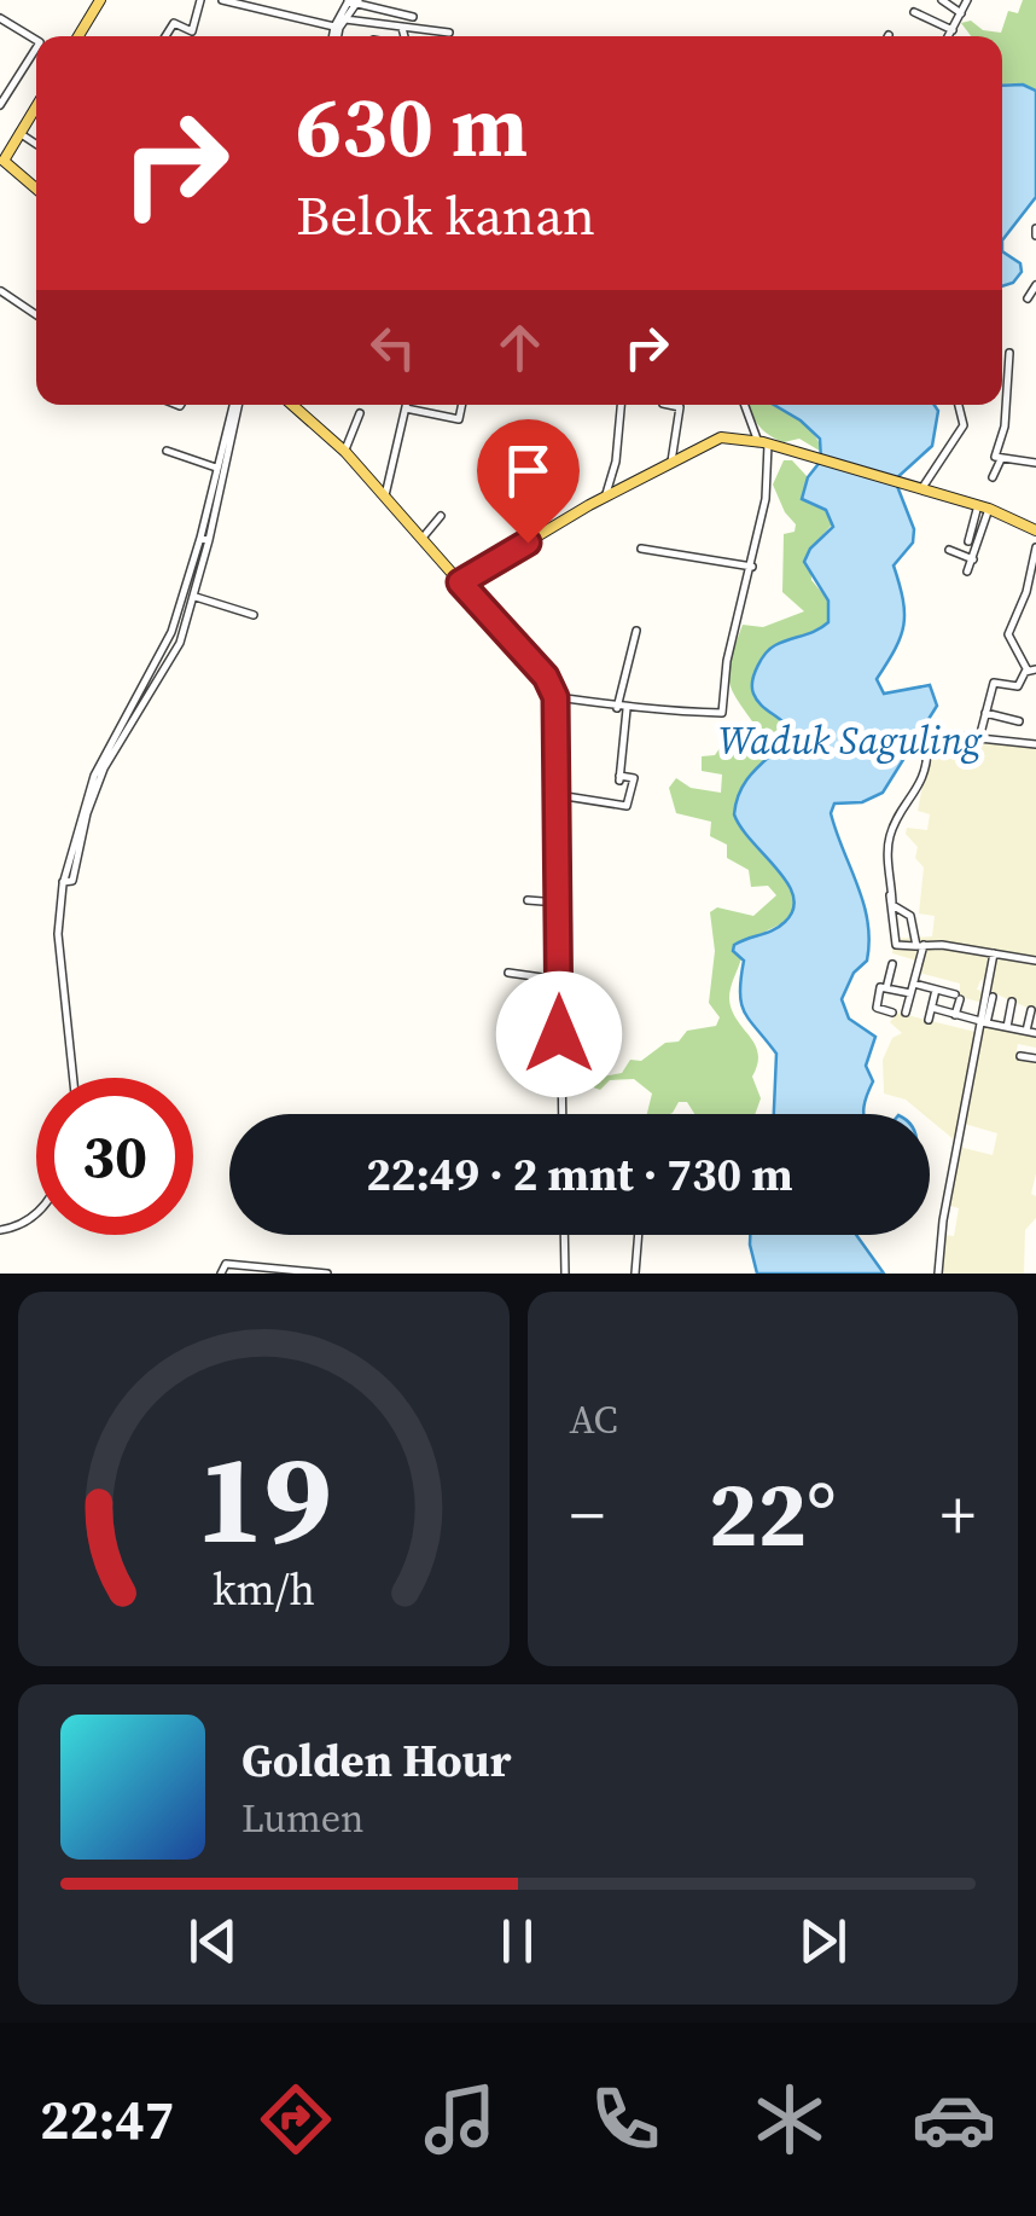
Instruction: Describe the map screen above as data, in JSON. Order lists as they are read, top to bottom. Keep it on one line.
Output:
{"water":["Waduk Saguling"],"page":{"turn":["630 m","Belok kanan"],"limit":"30","trip":"22:49 · 2 mnt · 730 m","tile":"AC","heat":["−","22°","+"],"song":["Golden Hour","Lumen"],"tabs":"22:47","gauge":["19","km/h"]}}
